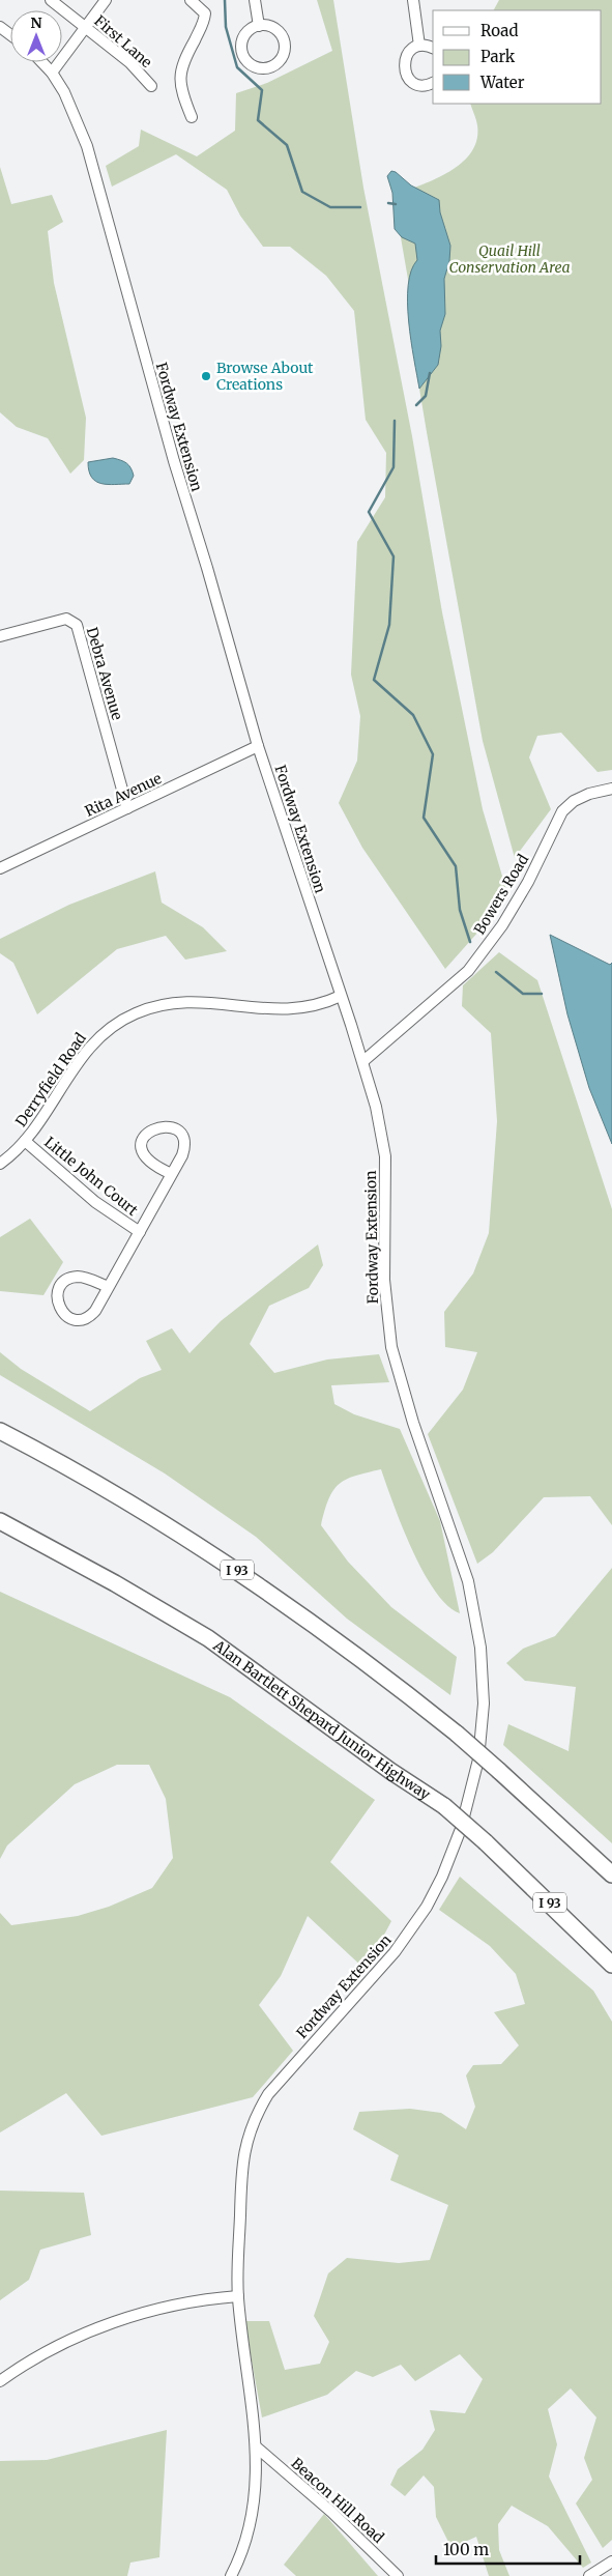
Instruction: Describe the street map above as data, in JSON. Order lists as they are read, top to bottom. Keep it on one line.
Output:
{"streets":{"highway":["I 93","Alan Bartlett Shepard Junior Highway"],"street":["First Lane","Fordway Extension","Debra Avenue","Rita Avenue","Bowers Road","Derryfield Road","Little John Court","Beacon Hill Road"]},"crossings":[["Fordway Extension","Rita Avenue"],["Fordway Extension","Bowers Road"],["Fordway Extension","Derryfield Road"],["Fordway Extension","Beacon Hill Road"],["Debra Avenue","Rita Avenue"],["Derryfield Road","Little John Court"]],"parks":["Quail Hill Conservation Area"],"places":["Browse About Creations"],"legend":["Road","Park","Water"],"scale_bar":"100 m","north":"top"}
